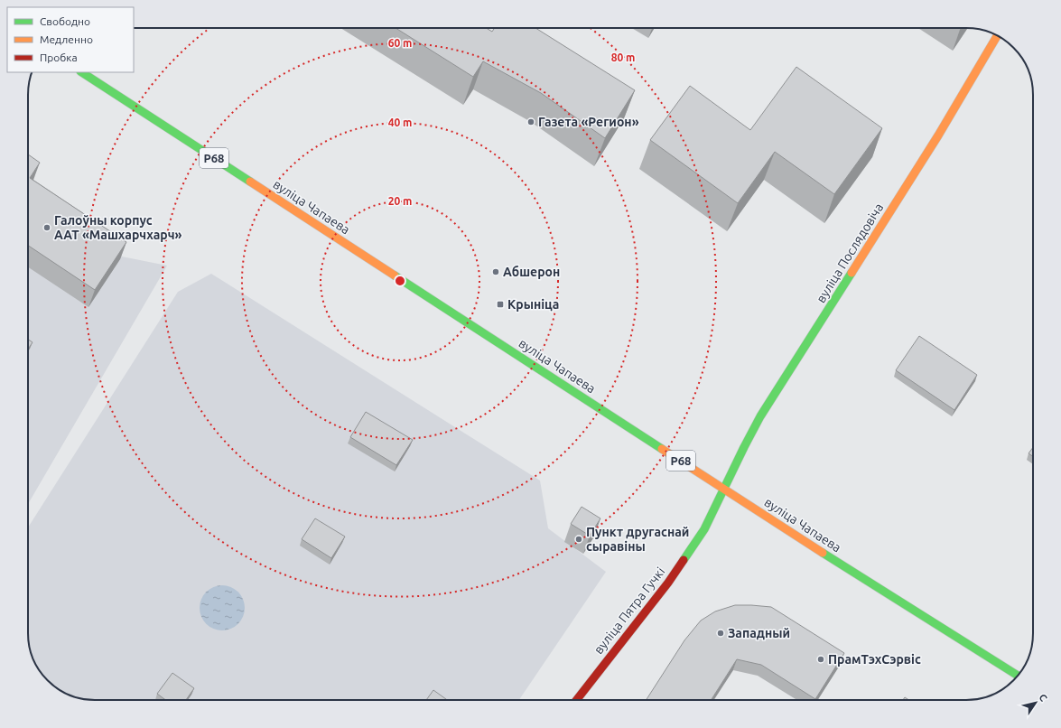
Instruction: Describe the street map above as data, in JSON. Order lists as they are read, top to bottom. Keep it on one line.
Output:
{"streets":{"main road":["Р68","вуліца Чапаева","вуліца Послядовіча","вуліца Пятра Гучкі"]},"crossings":[["вуліца Чапаева","вуліца Послядовіча"],["вуліца Чапаева","вуліца Пятра Гучкі"],["вуліца Послядовіча","вуліца Пятра Гучкі"]],"places":{"other":["Газета «Регион»","Галоўны корпус ААТ «Машхарчхарч»","Абшерон","Пункт другаснай сыравіны","Западный","ПрамТэхСэрвіс"],"transit":["Крыніца"]},"legend":["Свободно","Медленно","Пробка"],"north":"top right","rings":["60 m","80 m","40 m","20 m"]}
